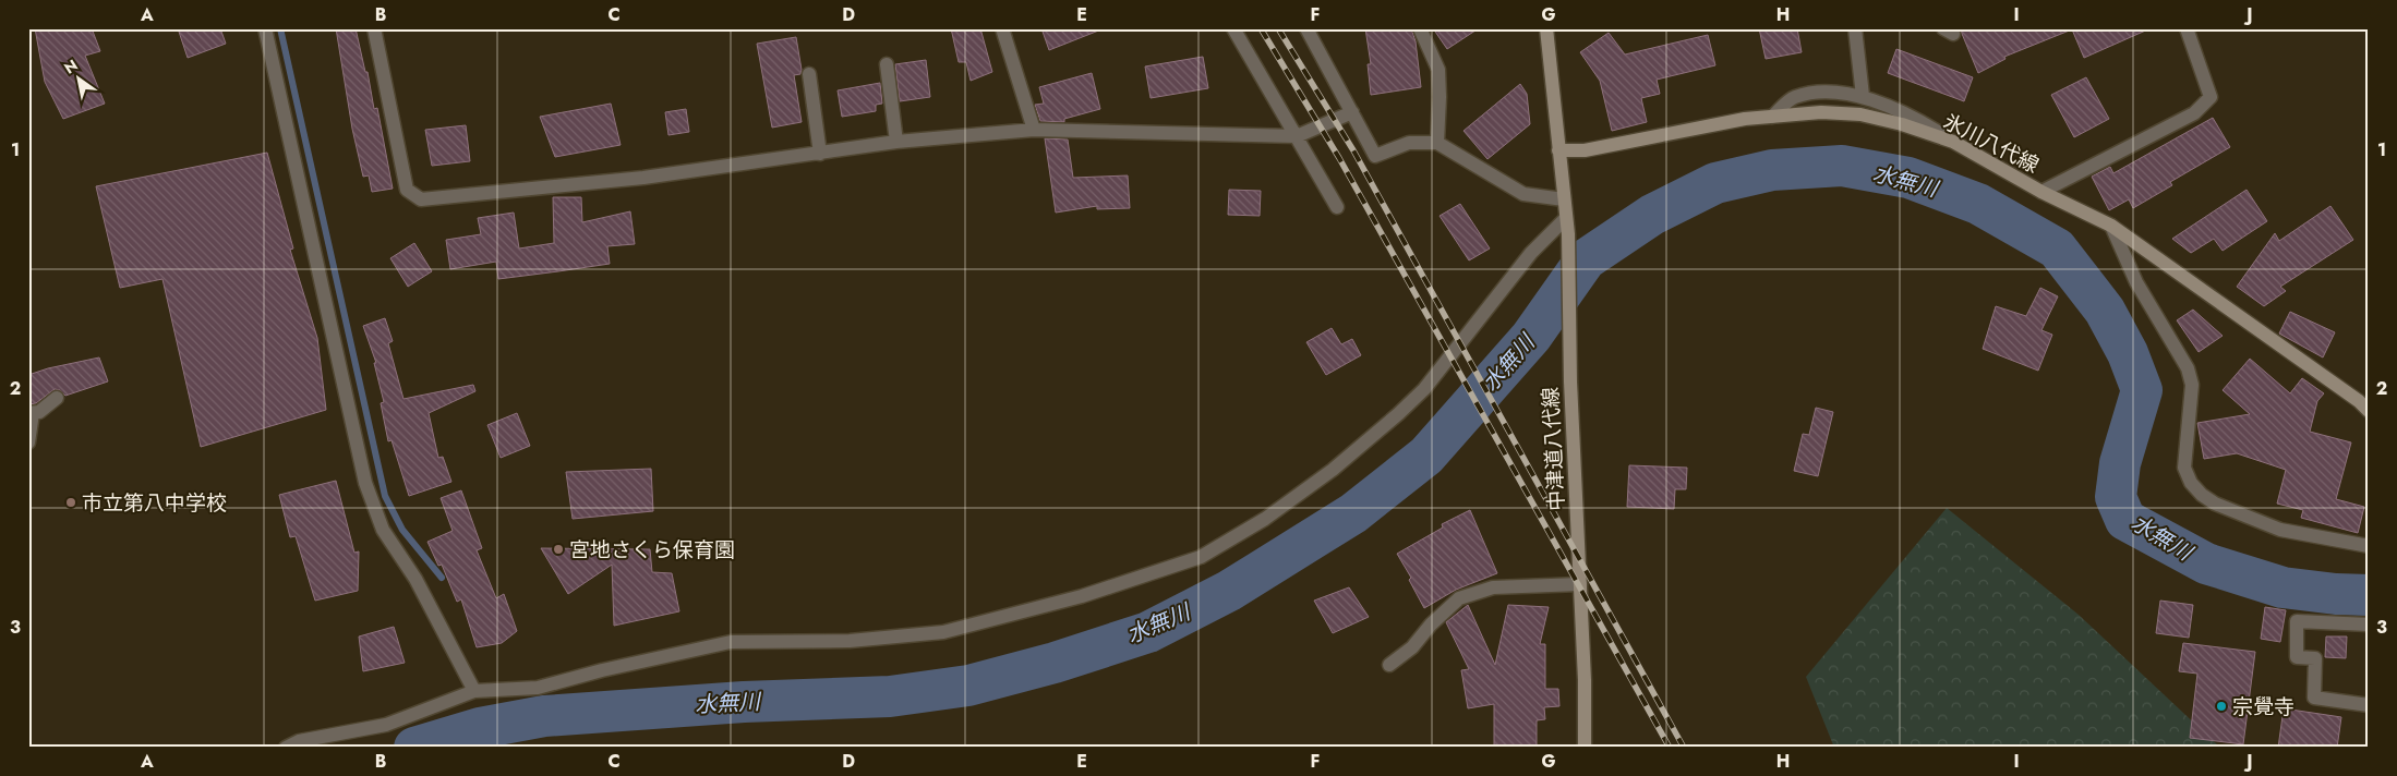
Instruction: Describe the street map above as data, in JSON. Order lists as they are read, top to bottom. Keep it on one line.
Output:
{"streets":{"main road":["氷川八代線","中津道八代線"]},"crossings":[["氷川八代線","中津道八代線"]],"water":["水無川"],"places":["市立第八中学校","宮地さくら保育園","宗覺寺"],"north":"top left","grid":{"columns":["A","B","C","D","E","F","G","H","I","J"],"rows":["1","2","3"]}}
